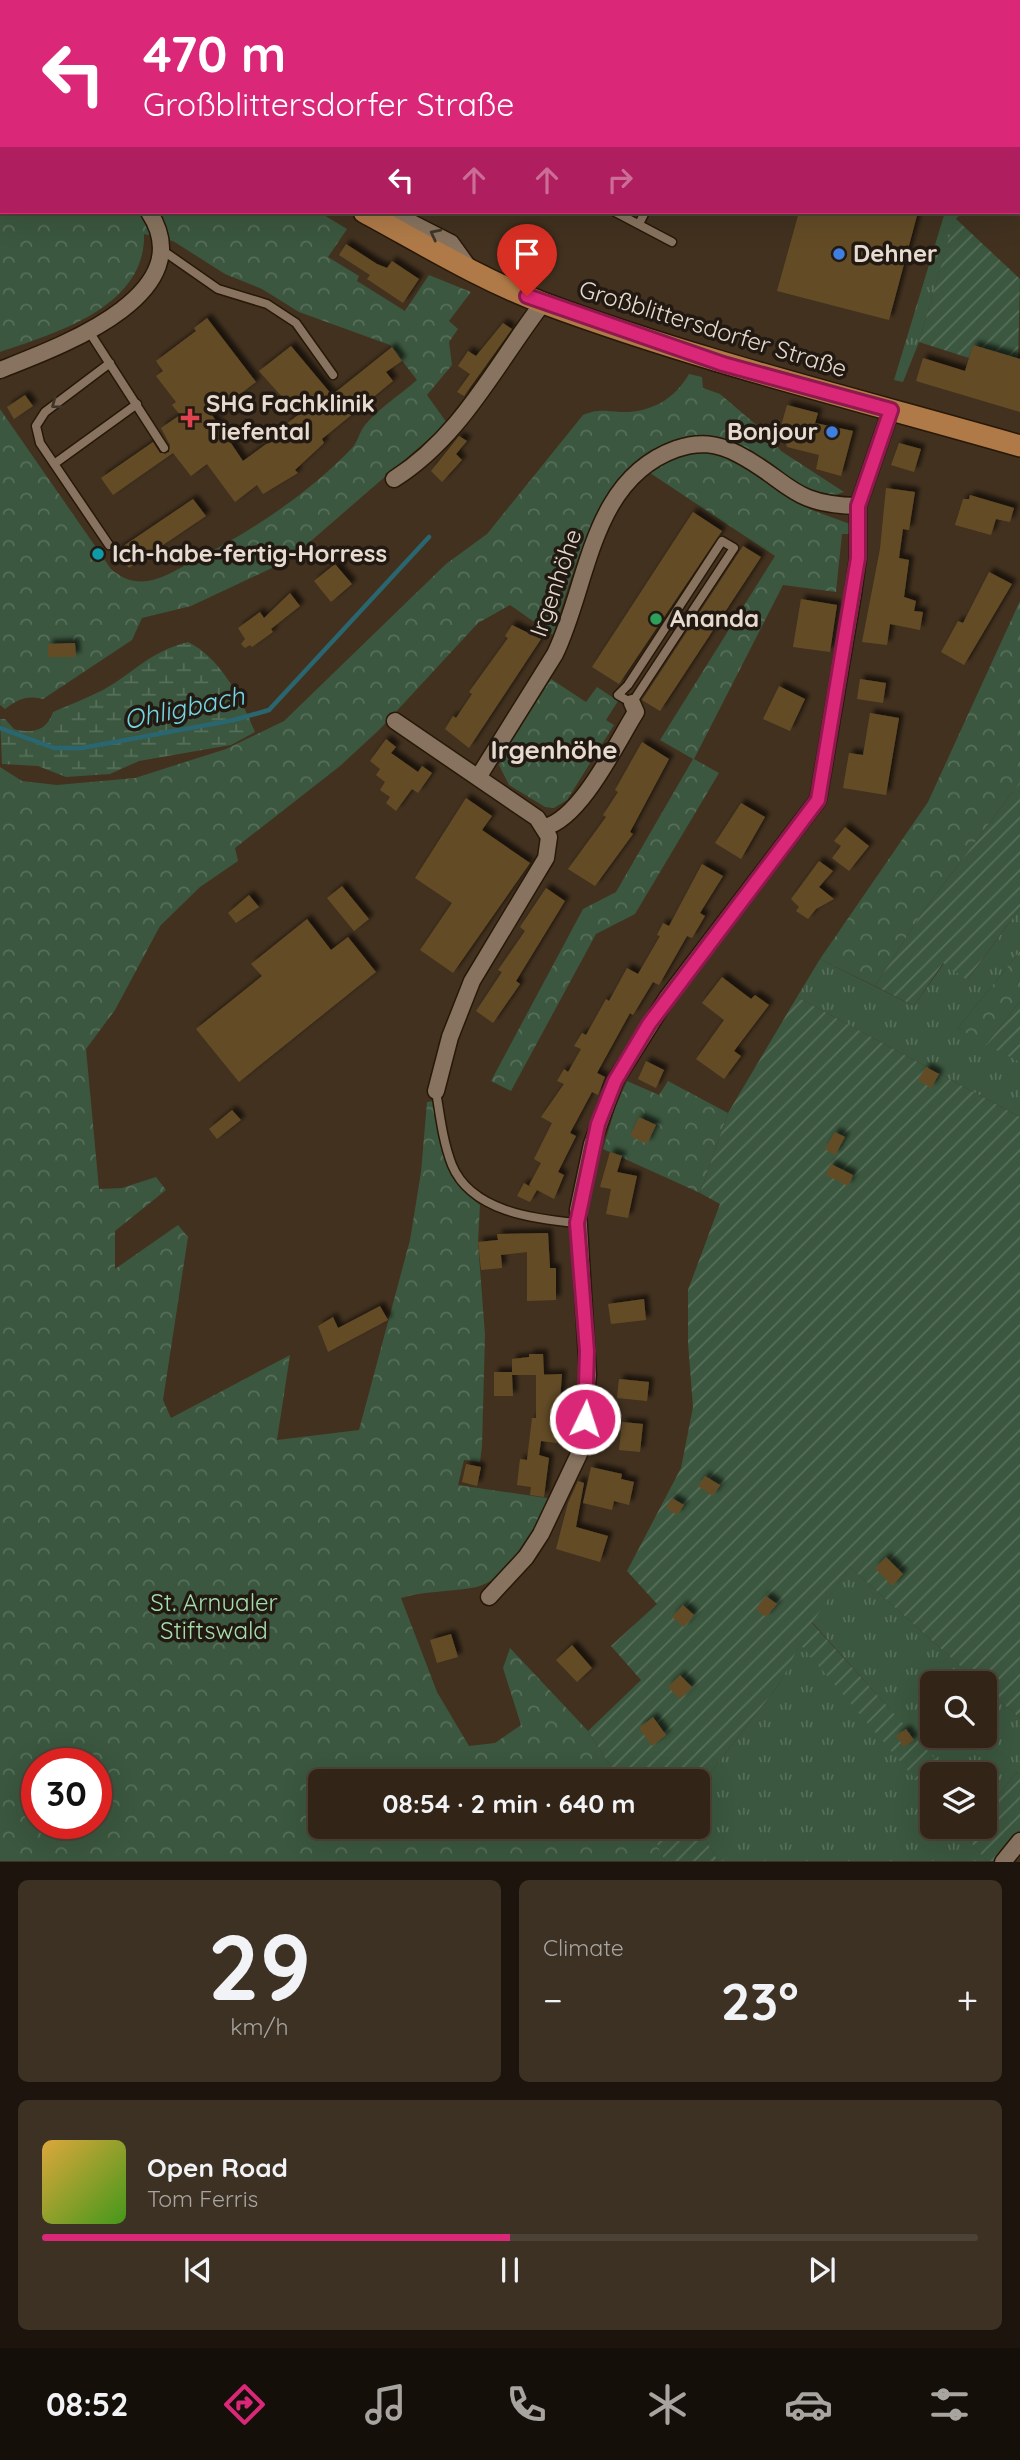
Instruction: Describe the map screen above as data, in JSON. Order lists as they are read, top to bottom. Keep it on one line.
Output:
{"streets":{"main road":["Großblittersdorfer Straße"],"street":["Irgenhöhe"]},"districts":["Irgenhöhe"],"water":["Ohligbach"],"parks":["St. Arnualer Stiftswald"],"places":{"other":["Dehner","Bonjour","Ich-habe-fertig-Horress","Ananda"],"health":["SHG Fachklinik Tiefental"]},"page":{"turn":["470 m","Großblittersdorfer Straße"],"limit":"30","trip":"08:54 · 2 min · 640 m","tile":[["29","km/h"],"Climate"],"heat":["−","23°","+"],"song":["Open Road","Tom Ferris"],"tabs":"08:52"}}
